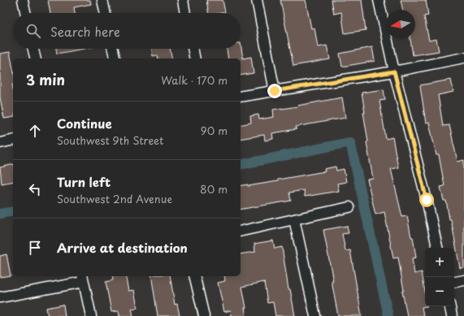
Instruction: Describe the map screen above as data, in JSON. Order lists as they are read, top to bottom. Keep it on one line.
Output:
{"north":"left","page":{"search":"Search here","heading":["3 min","Walk · 170 m"],"list":[["Continue","Southwest 9th Street","90 m"],["Turn left","Southwest 2nd Avenue","80 m"],"Arrive at destination"],"map_buttons":["+","−"]}}
